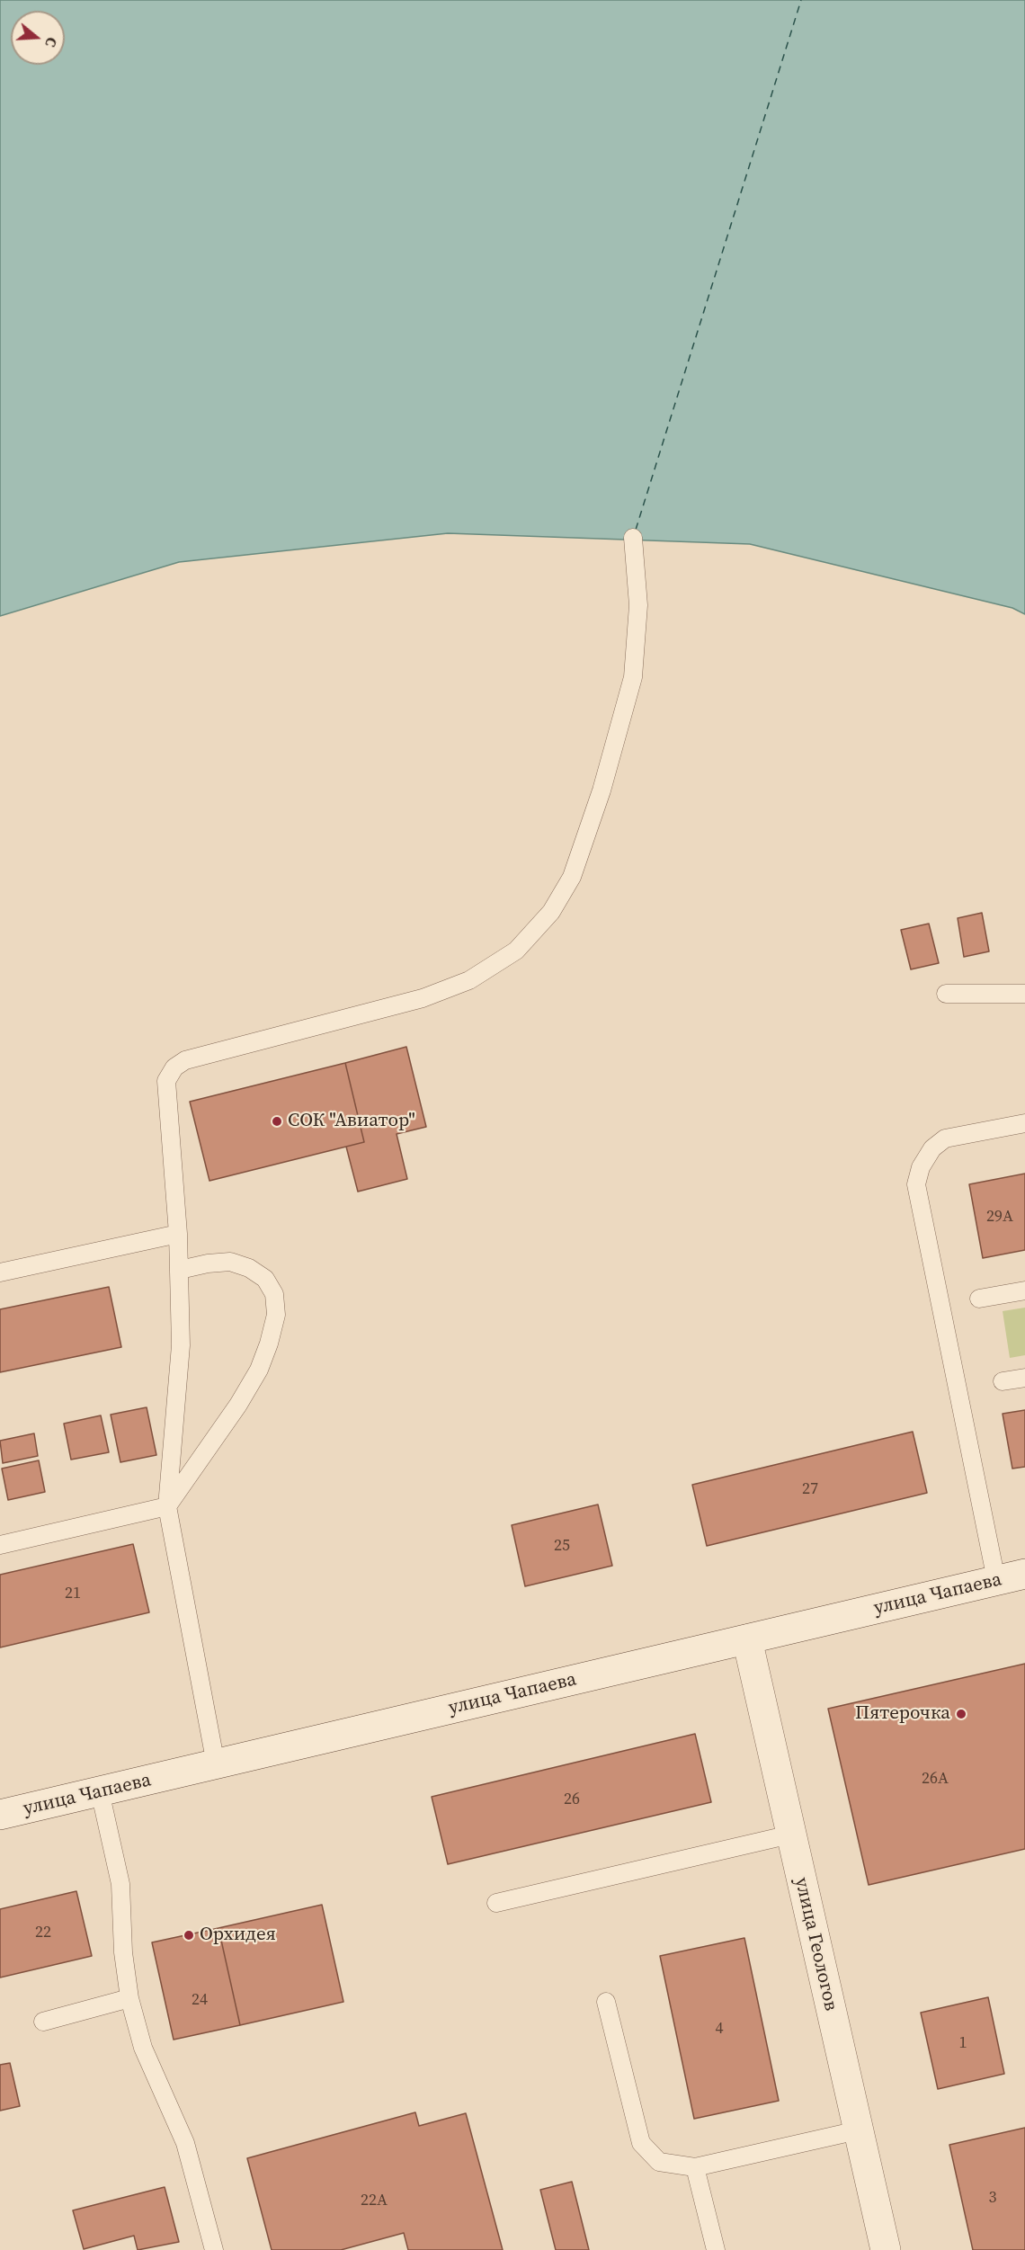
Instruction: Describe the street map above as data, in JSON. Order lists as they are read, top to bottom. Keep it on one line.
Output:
{"streets":{"main road":["улица Чапаева","улица Геологов"]},"crossings":[["улица Чапаева","улица Геологов"]],"places":["СОК \"Авиатор\"","Пятерочка","Орхидея"],"house_numbers":["29А","27","25","21","26А","26","22","24","4","1","3","22А"],"north":"right"}
